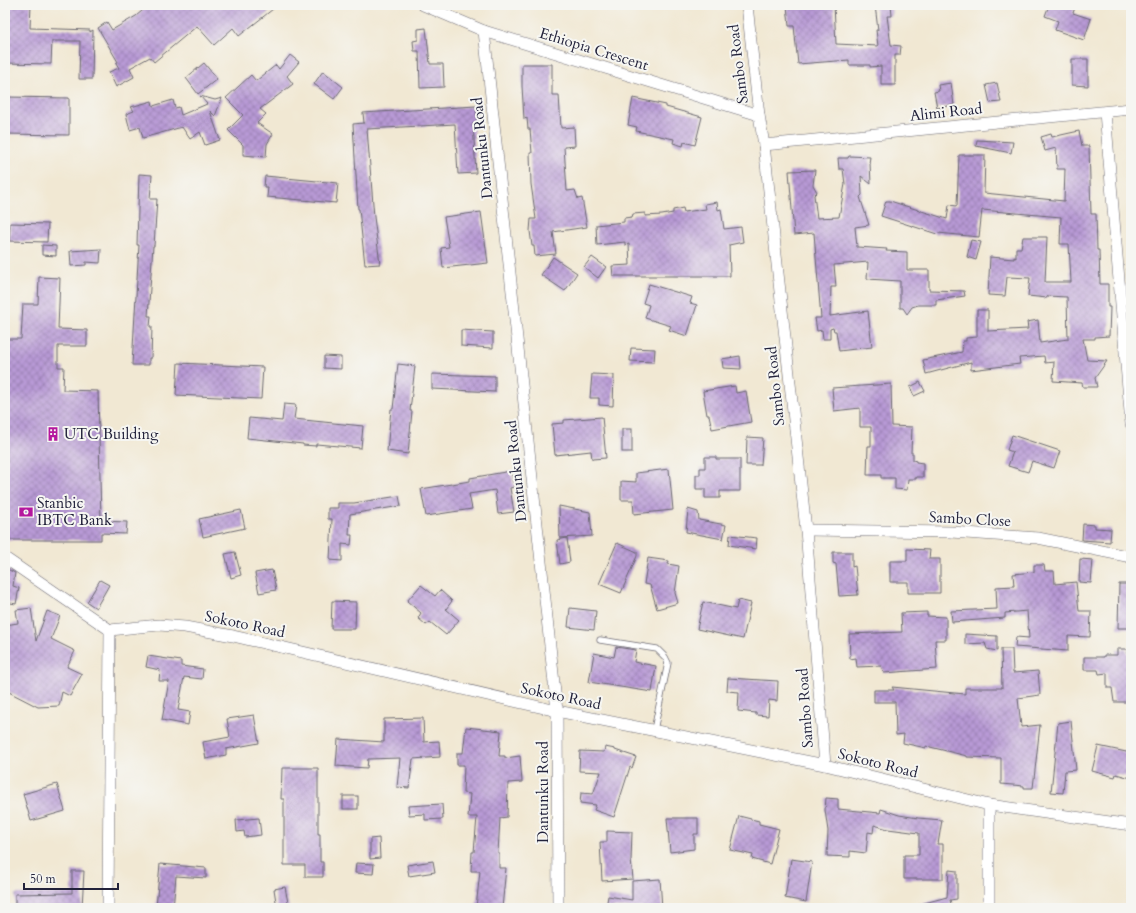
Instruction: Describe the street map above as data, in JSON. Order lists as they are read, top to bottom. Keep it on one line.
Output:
{"streets":{"street":["Ethiopia Crescent","Sambo Road","Alimi Road","Dantunku Road","Sambo Close","Sokoto Road"]},"crossings":[["Ethiopia Crescent","Sambo Road"],["Ethiopia Crescent","Dantunku Road"],["Sambo Road","Alimi Road"],["Sambo Road","Sambo Close"],["Sambo Road","Sokoto Road"],["Dantunku Road","Sokoto Road"]],"places":{"building":["UTC Building"],"bank":["Stanbic IBTC Bank"]},"scale_bar":"50 m"}
